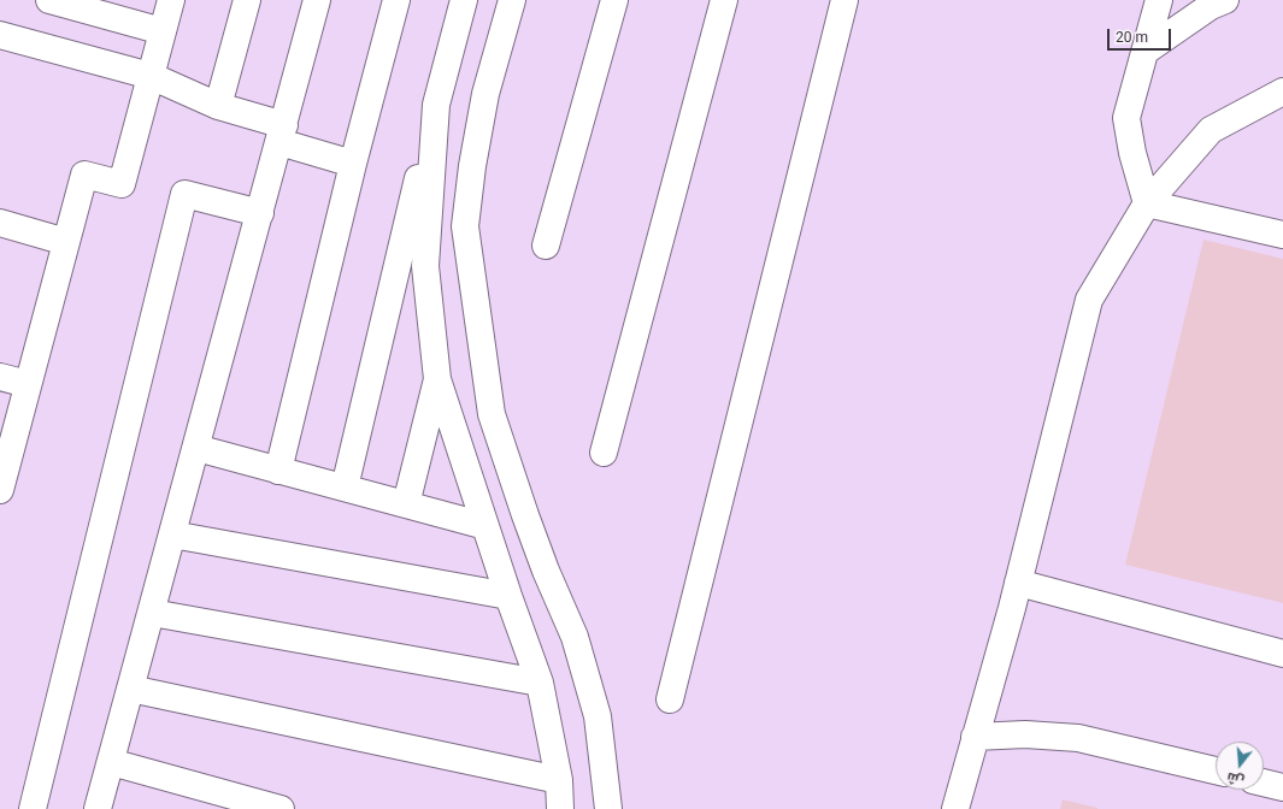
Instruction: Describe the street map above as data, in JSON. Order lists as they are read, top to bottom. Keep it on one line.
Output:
{"scale_bar":"20 m","north":"bottom"}
